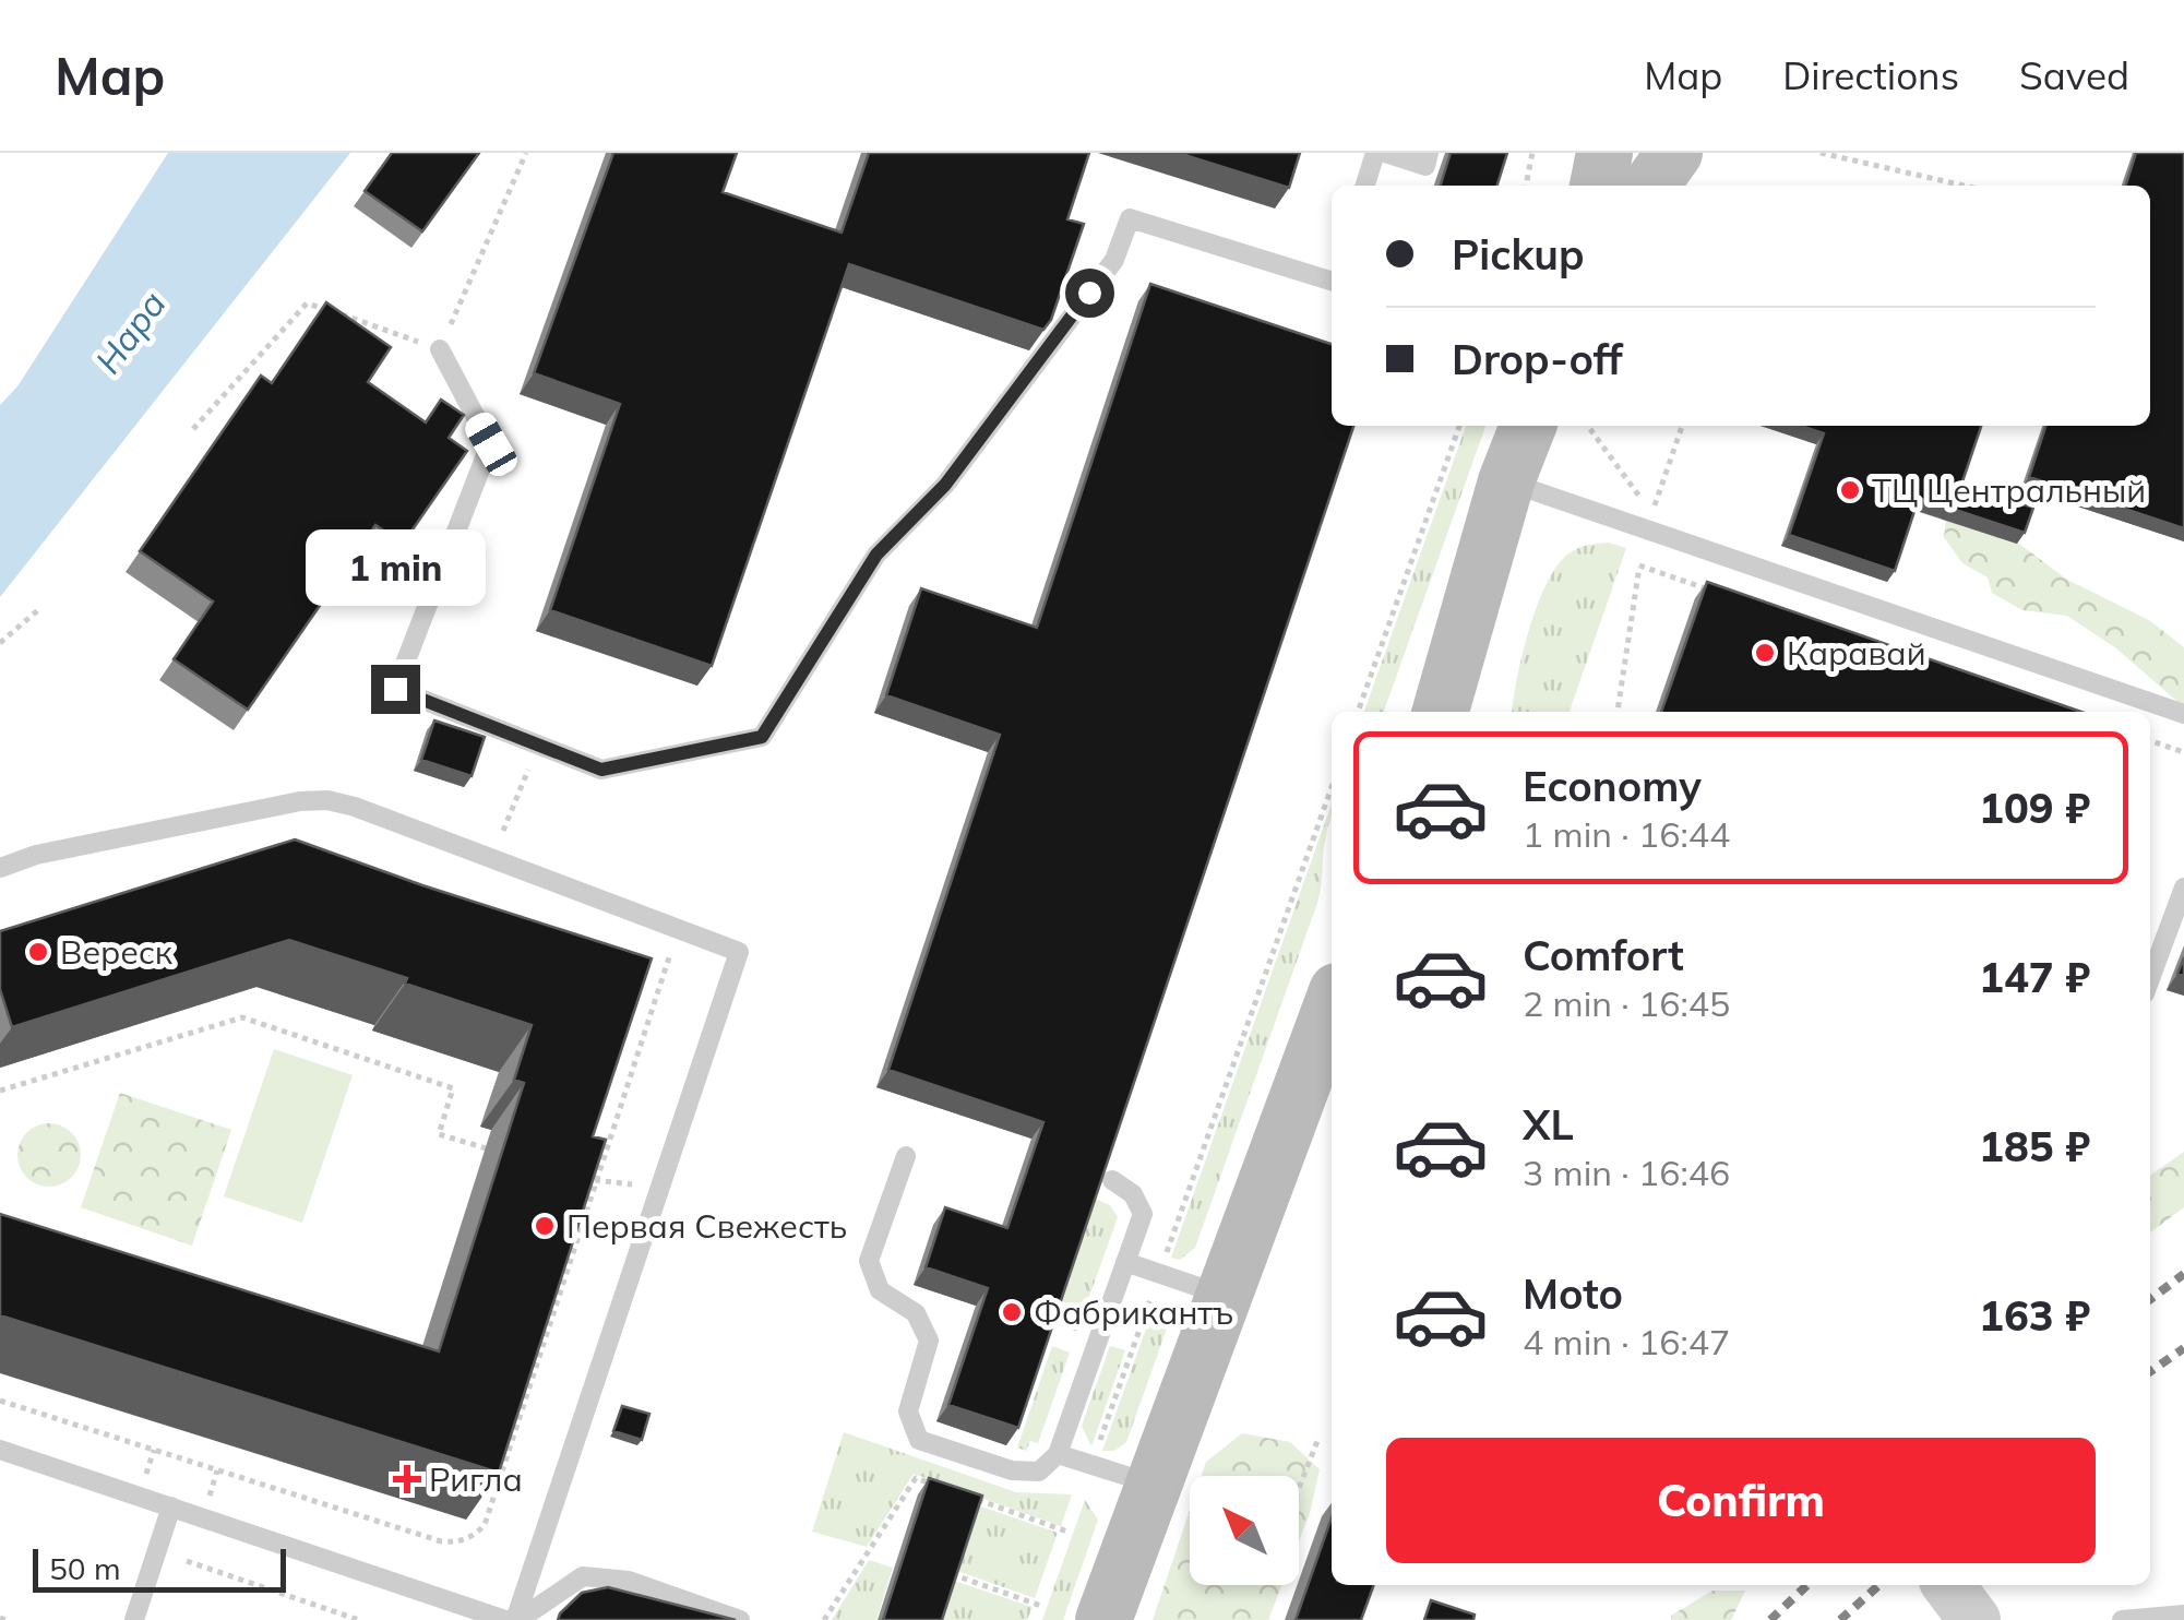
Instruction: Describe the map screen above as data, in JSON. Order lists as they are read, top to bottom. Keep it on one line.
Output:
{"water":["Нара"],"places":{"other":["ТЦ Центральный","Каравай","Вереcк","Первая Свежесть","Фабрикантъ"],"health":["Ригла"]},"scale_bar":"50 m","north":"top left","page":{"header":"Map","nav":["Map","Directions","Saved"],"banner":["Pickup","Drop-off"],"bubble":"1 min","list":[{"name":"Economy","note":"1 min · 16:44","value":"109 ₽"},{"name":"Comfort","note":"2 min · 16:45","value":"147 ₽"},{"name":"XL","note":"3 min · 16:46","value":"185 ₽"},{"name":"Moto","note":"4 min · 16:47","value":"163 ₽"}],"buttons":"Confirm","scale":"50 m"}}
